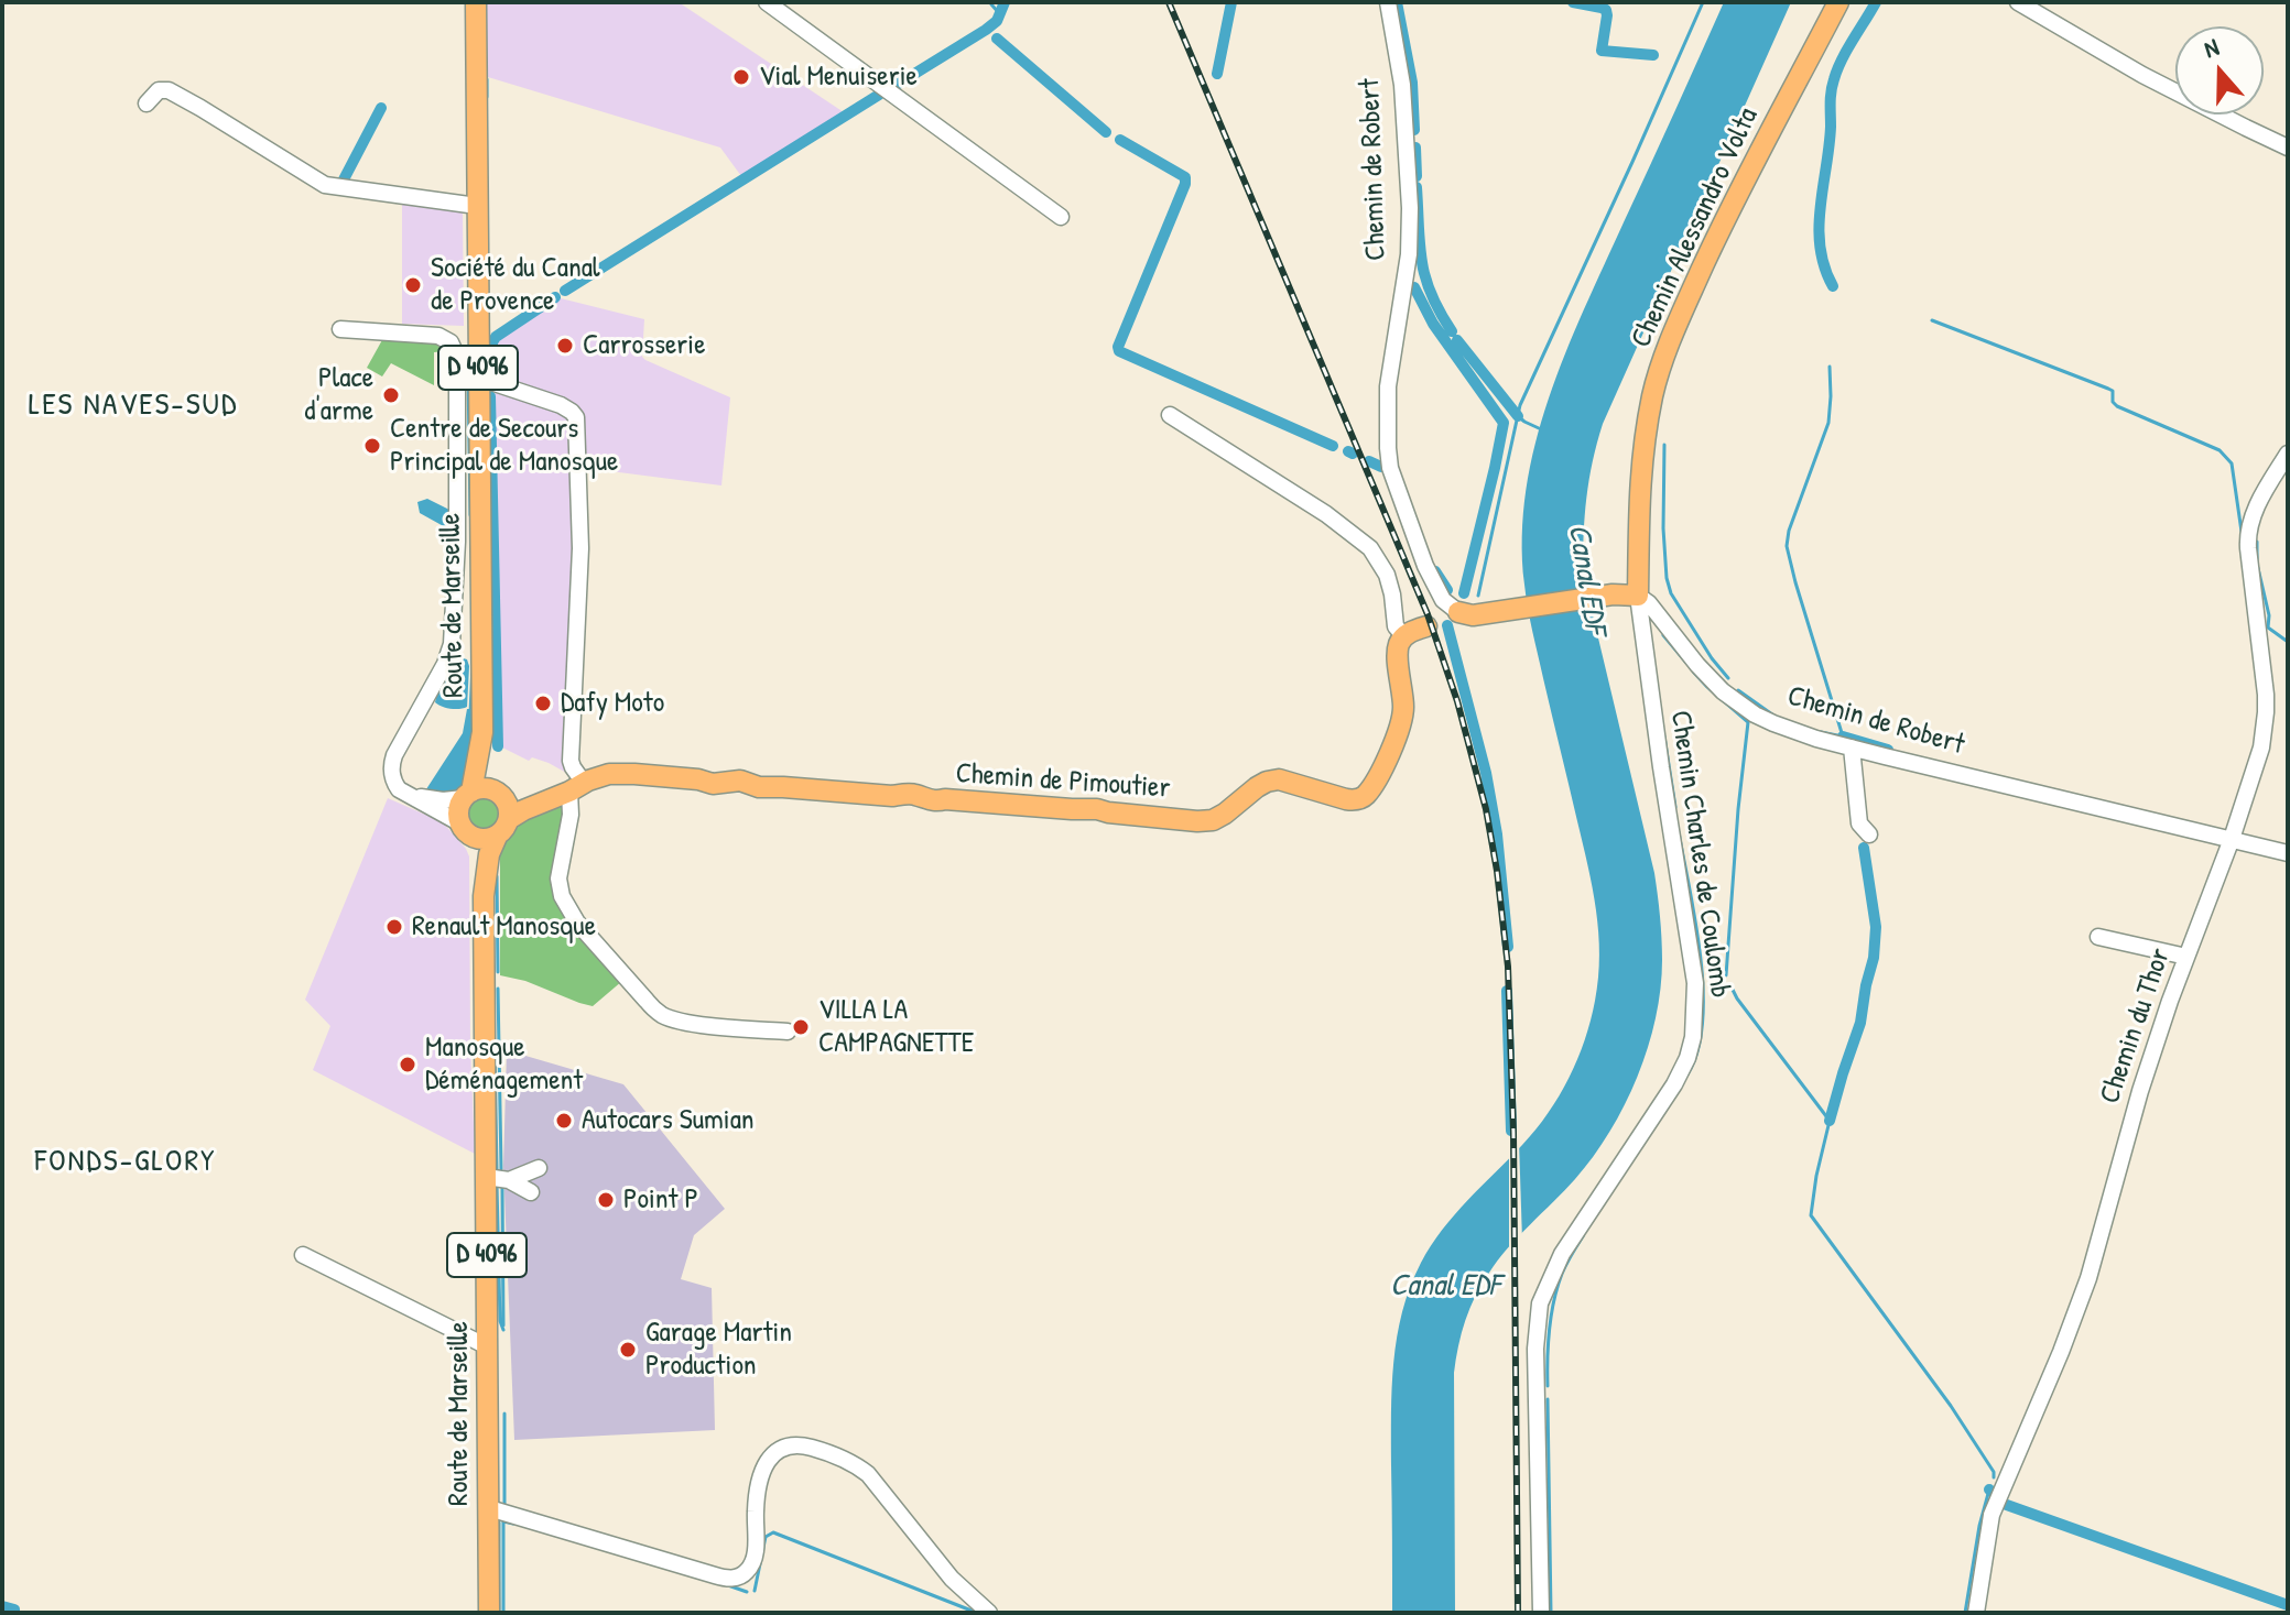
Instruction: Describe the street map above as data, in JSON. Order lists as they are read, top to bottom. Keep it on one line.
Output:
{"streets":{"main road":["Chemin Alessandro Volta","D 4096","Route de Marseille","Chemin de Pimoutier"],"street":["Chemin de Robert","Chemin Charles de Coulomb","Chemin du Thor"]},"crossings":[["Chemin de Robert","Chemin Alessandro Volta"],["Chemin de Robert","Chemin Charles de Coulomb"],["Chemin de Robert","Chemin du Thor"],["Chemin Alessandro Volta","Chemin Charles de Coulomb"],["Route de Marseille","Chemin de Pimoutier"]],"districts":["LES NAVES-SUD","FONDS-GLORY"],"water":["Canal EDF"],"places":["Vial Menuiserie","Société du Canal de Provence","Carrosserie","Place d'arme","Centre de Secours Principal de Manosque","Dafy Moto","Renault Manosque","VILLA LA CAMPAGNETTE","Manosque Déménagement","Autocars Sumian","Point P","Garage Martin Production"],"north":"top"}
